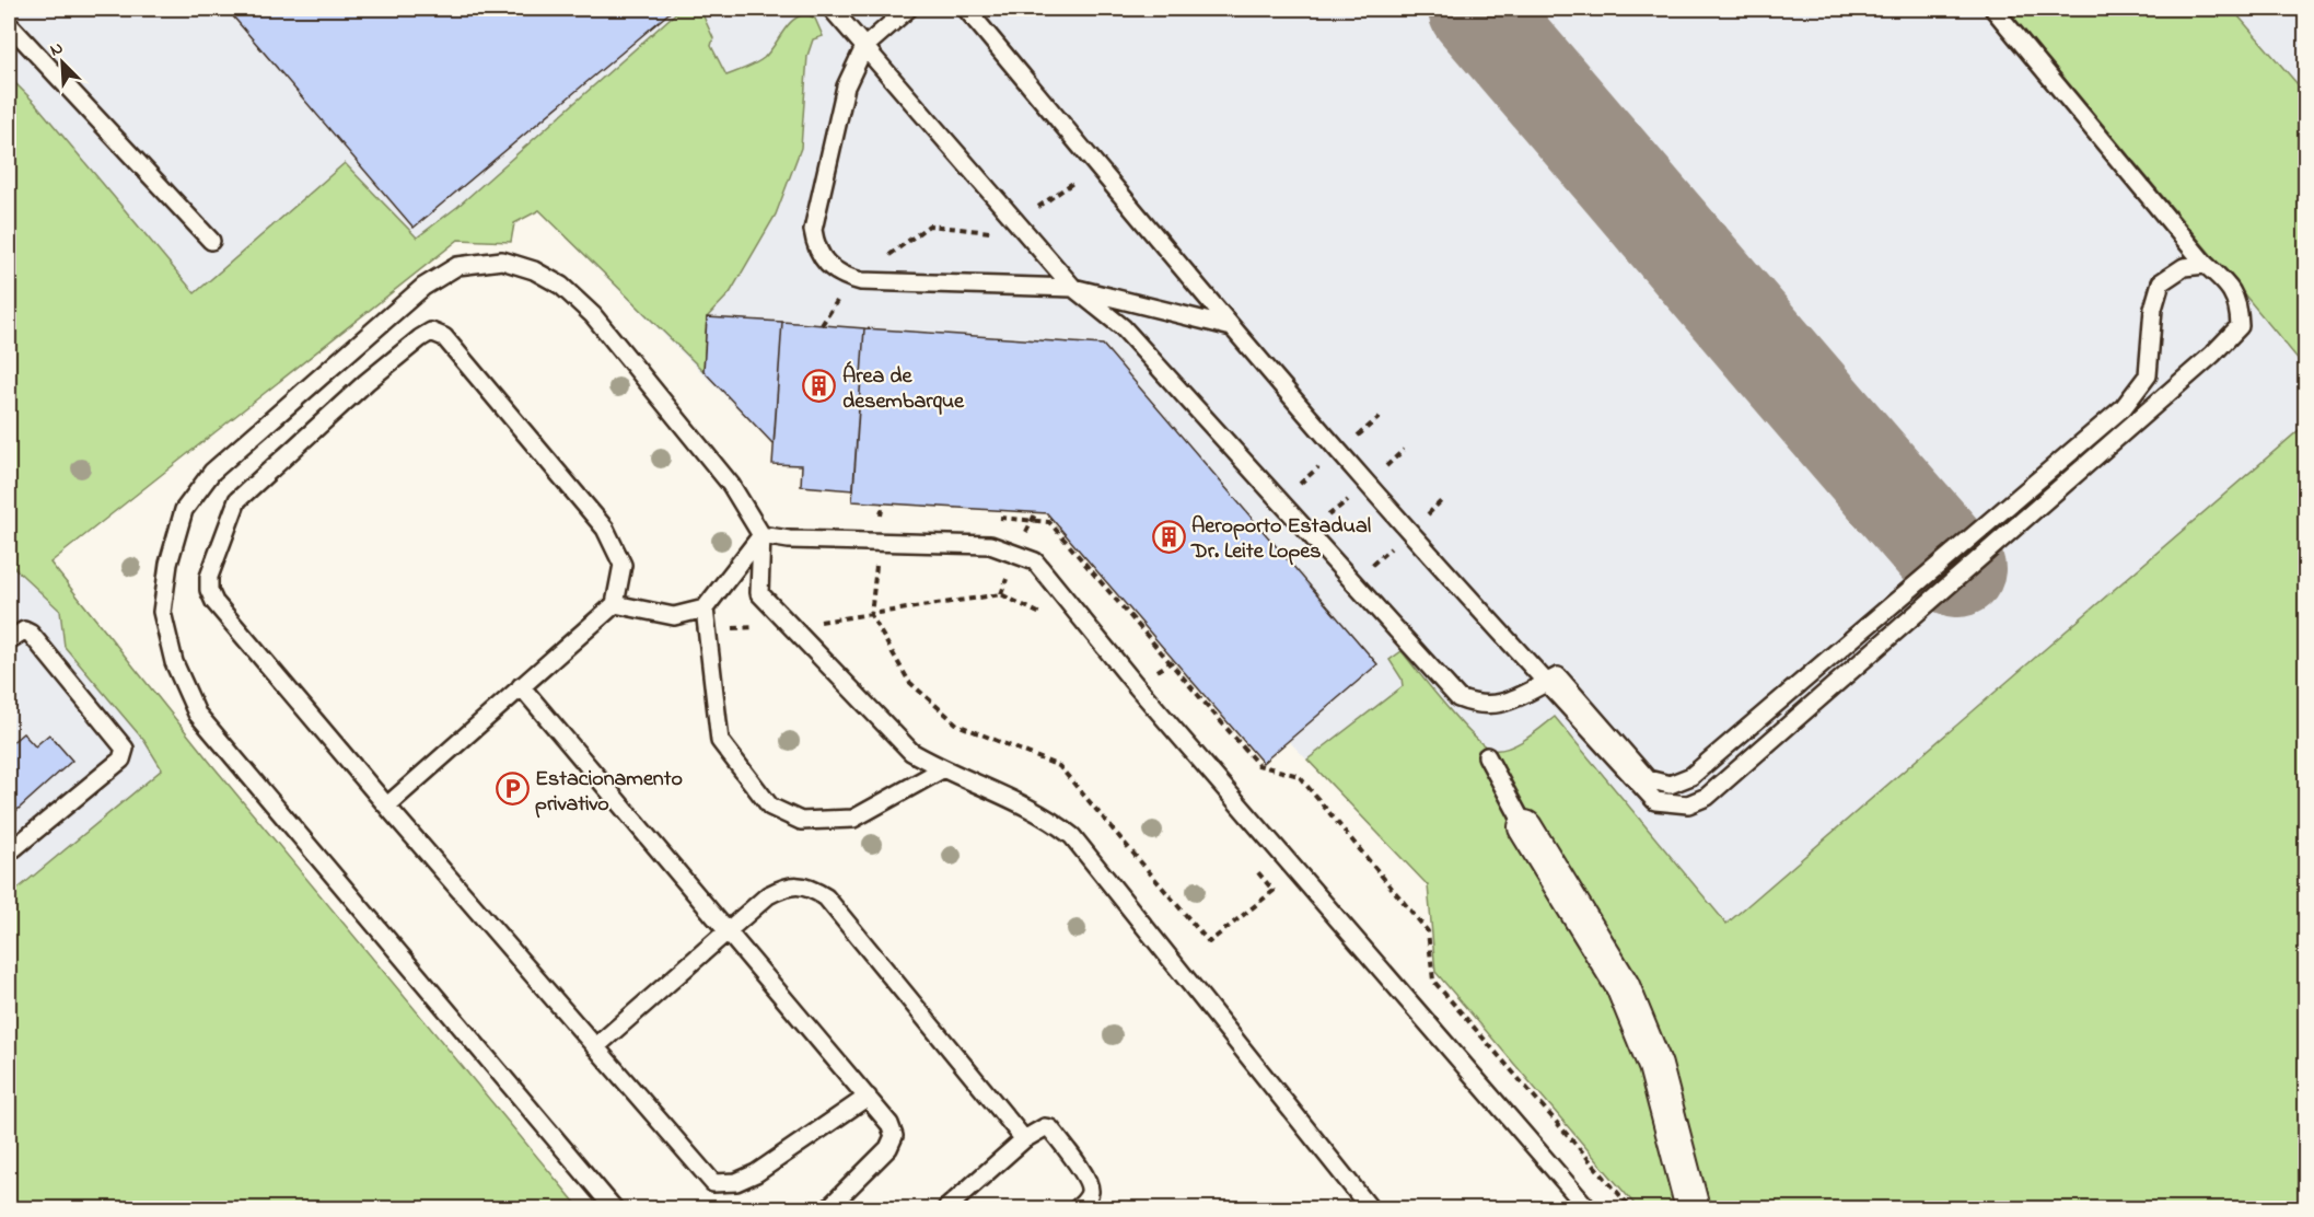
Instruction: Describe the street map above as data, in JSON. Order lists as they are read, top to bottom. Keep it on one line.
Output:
{"places":{"building":["Área de desembarque","Aeroporto Estadual Dr. Leite Lopes"],"parking":["Estacionamento privativo"]},"north":"top left"}
